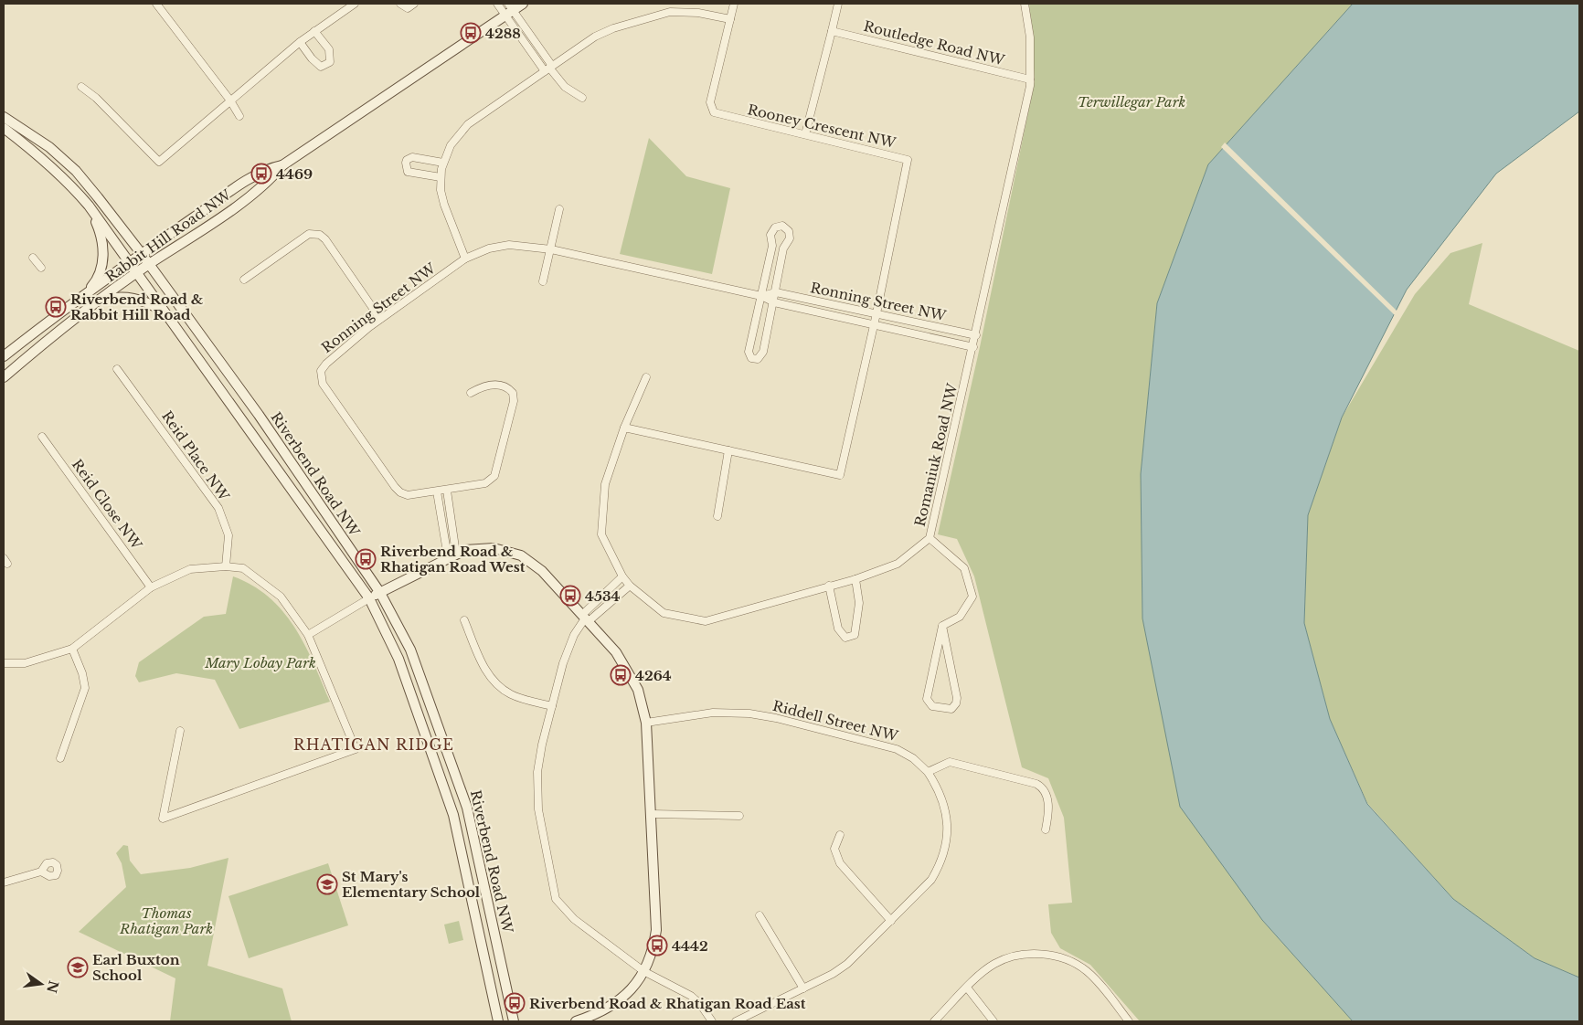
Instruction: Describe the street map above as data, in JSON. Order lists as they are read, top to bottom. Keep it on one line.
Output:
{"streets":{"main road":["Rabbit Hill Road NW","Riverbend Road NW"],"street":["Routledge Road NW","Rooney Crescent NW","Ronning Street NW","Romaniuk Road NW","Reid Place NW","Reid Close NW","Riddell Street NW"]},"crossings":[["Rooney Crescent NW","Ronning Street NW"],["Rabbit Hill Road NW","Riverbend Road NW"],["Ronning Street NW","Romaniuk Road NW"]],"districts":["RHATIGAN RIDGE"],"parks":["Terwillegar Park","Mary Lobay Park","Thomas Rhatigan Park"],"places":{"bus stop":["4288","4469","Riverbend Road & Rabbit Hill Road","Riverbend Road & Rhatigan Road West","4534","4264","4442","Riverbend Road & Rhatigan Road East"],"school or university":["St Mary's Elementary School","Earl Buxton School"]},"north":"right"}
